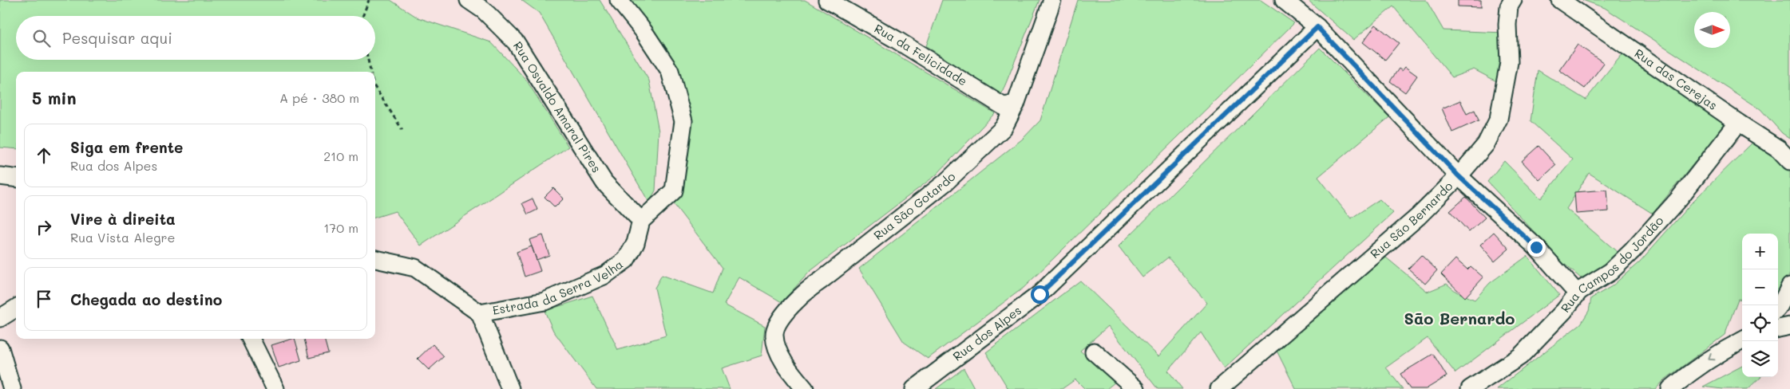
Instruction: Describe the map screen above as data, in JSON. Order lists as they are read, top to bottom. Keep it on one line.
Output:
{"streets":{"street":["Rua da Felicidade","Rua das Cerejas","Rua Osvaldo Amaral Pires","Rua São Gotardo","Rua São Bernardo","Rua Campos do Jordão","Estrada da Serra Velha","Rua dos Alpes"]},"crossings":[["Rua da Felicidade","Rua São Gotardo"],["Rua das Cerejas","Rua Campos do Jordão"],["Rua Osvaldo Amaral Pires","Estrada da Serra Velha"]],"districts":["São Bernardo"],"north":"right","page":{"search":"Pesquisar aqui","heading":["5 min","A pé · 380 m"],"list":[["Siga em frente","Rua dos Alpes","210 m"],["Vire à direita","Rua Vista Alegre","170 m"],"Chegada ao destino"],"map_buttons":["+","−"]}}
